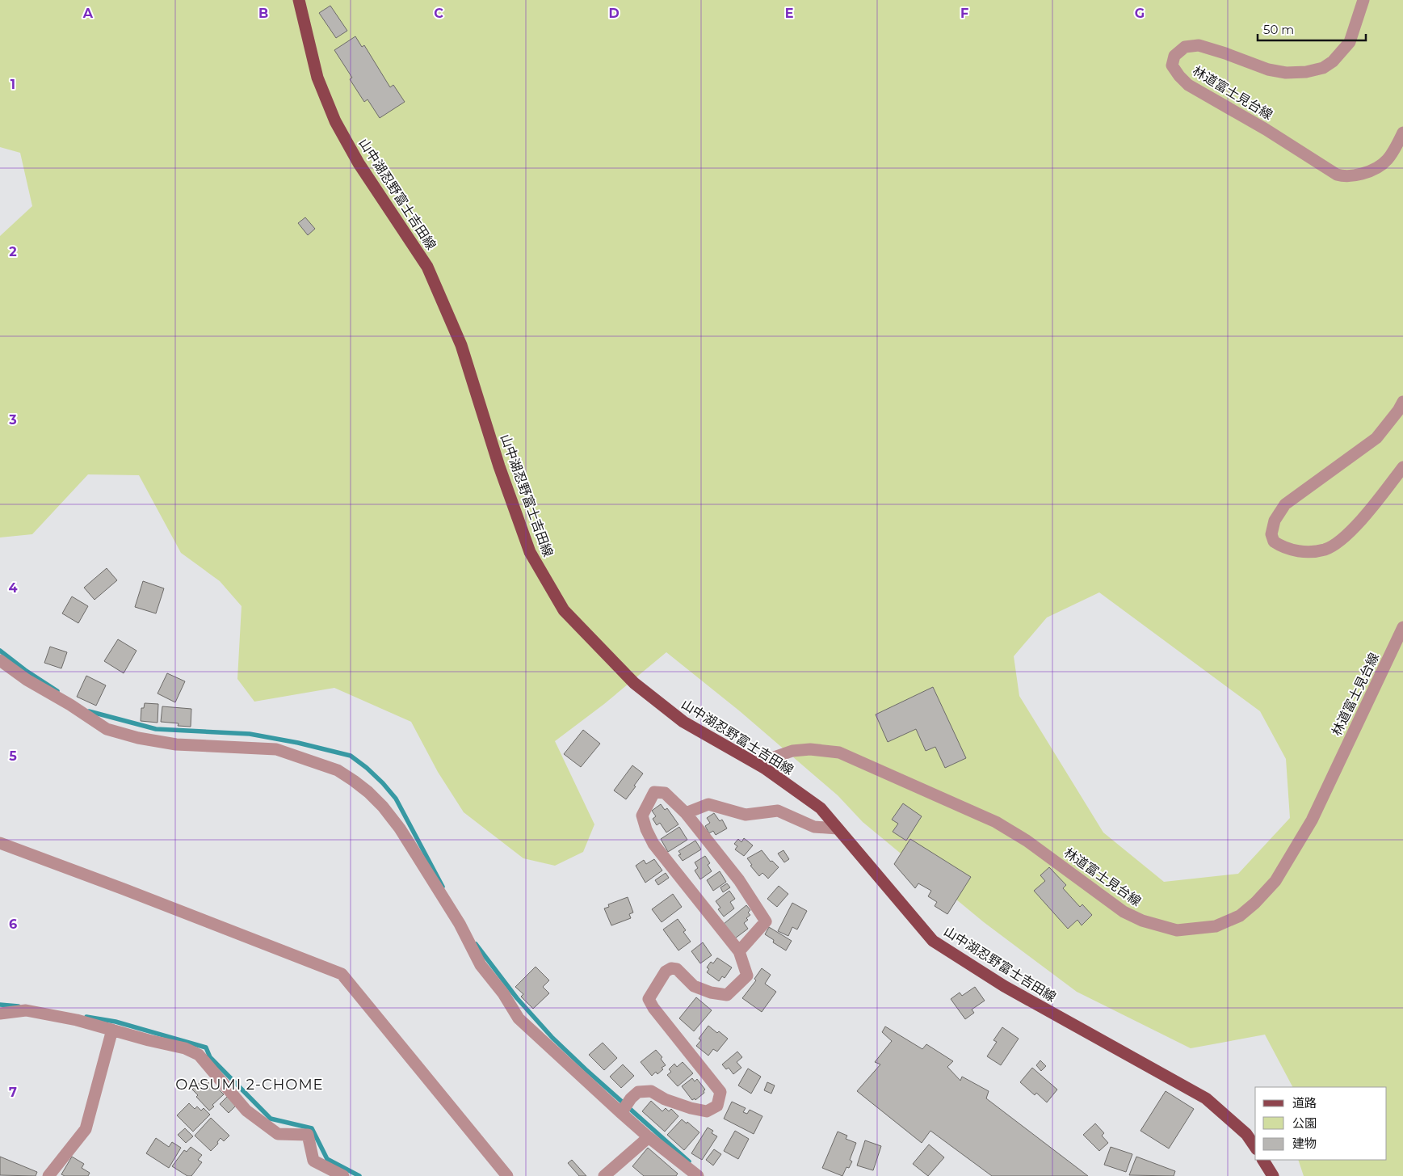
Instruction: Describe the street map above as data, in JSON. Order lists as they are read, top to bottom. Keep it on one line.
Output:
{"streets":{"main road":["山中湖忍野富士吉田線"],"street":["林道富士見台線"]},"crossings":[["林道富士見台線","山中湖忍野富士吉田線"]],"districts":["OASUMI 2-CHOME"],"legend":["道路","公園","建物"],"scale_bar":"50 m","grid":{"columns":["A","B","C","D","E","F","G"],"rows":["1","2","3","4","5","6","7"]}}
